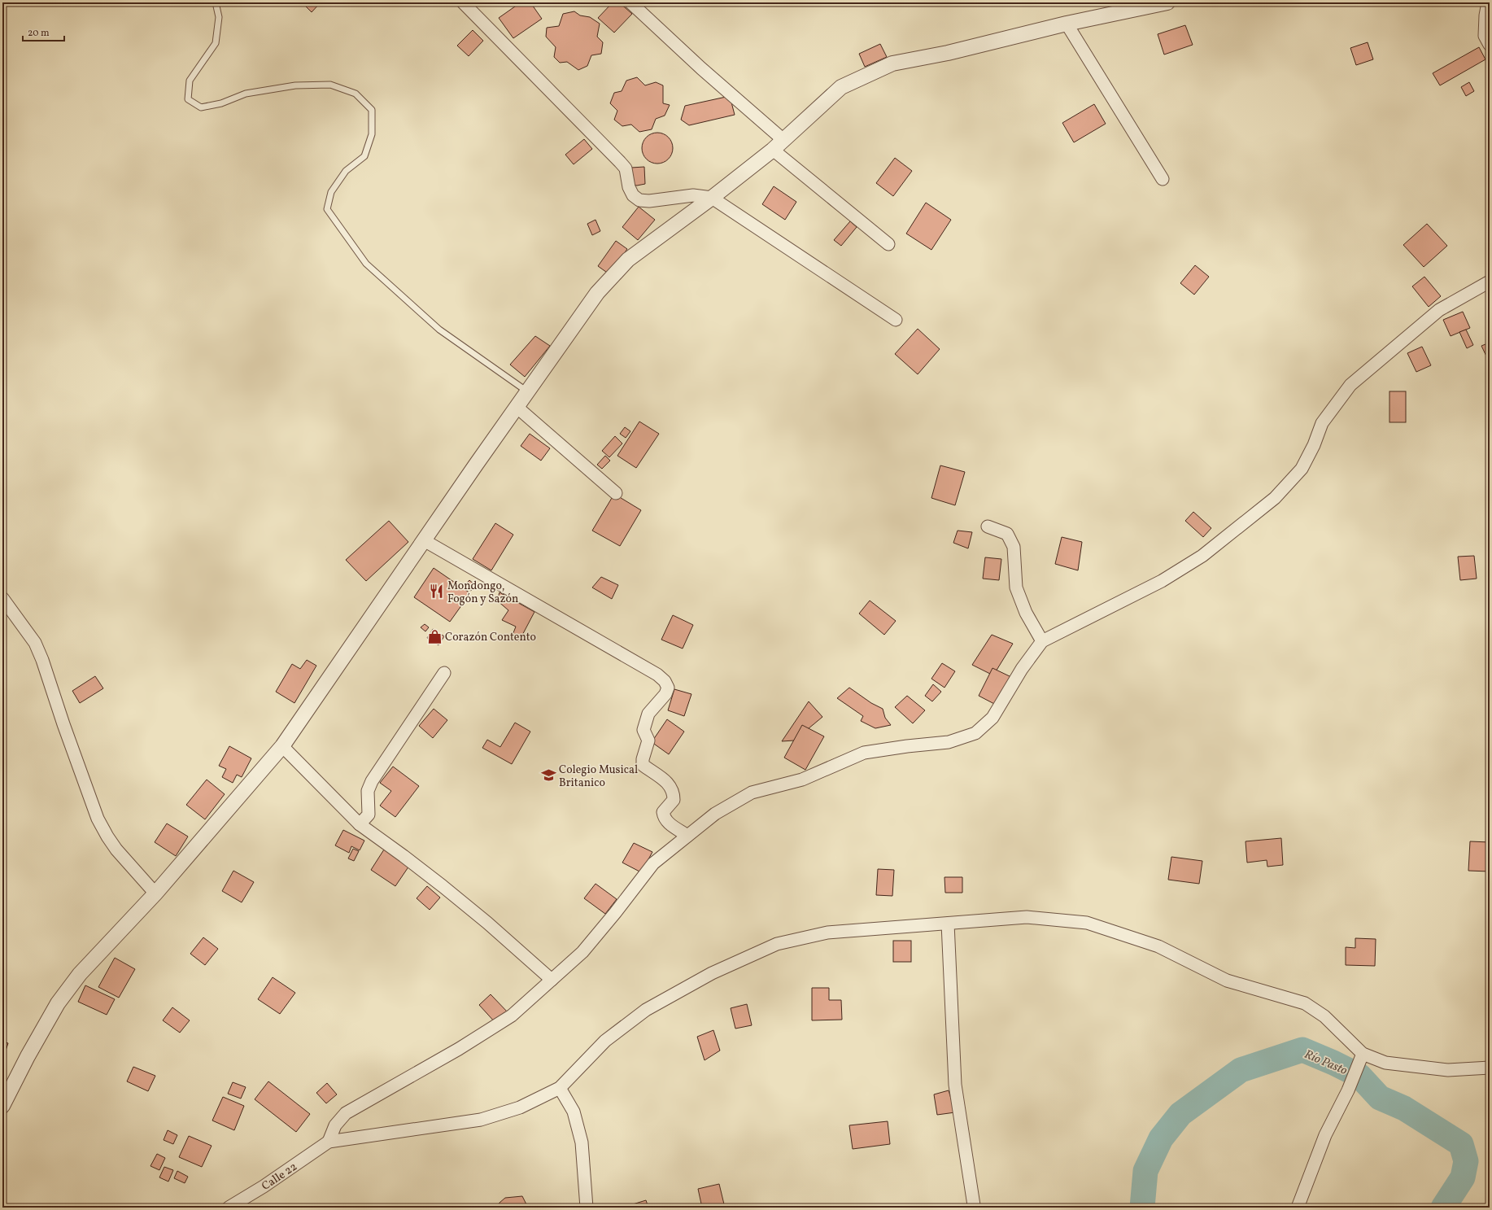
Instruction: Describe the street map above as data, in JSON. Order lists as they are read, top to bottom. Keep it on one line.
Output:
{"streets":{"street":["Calle 22"]},"water":["Río Pasto"],"places":{"restaurant":["Mondongo, Fogón y Sazón"],"shop":["Corazón Contento"],"school or university":["Colegio Musical Britanico"]},"scale_bar":"20 m"}
